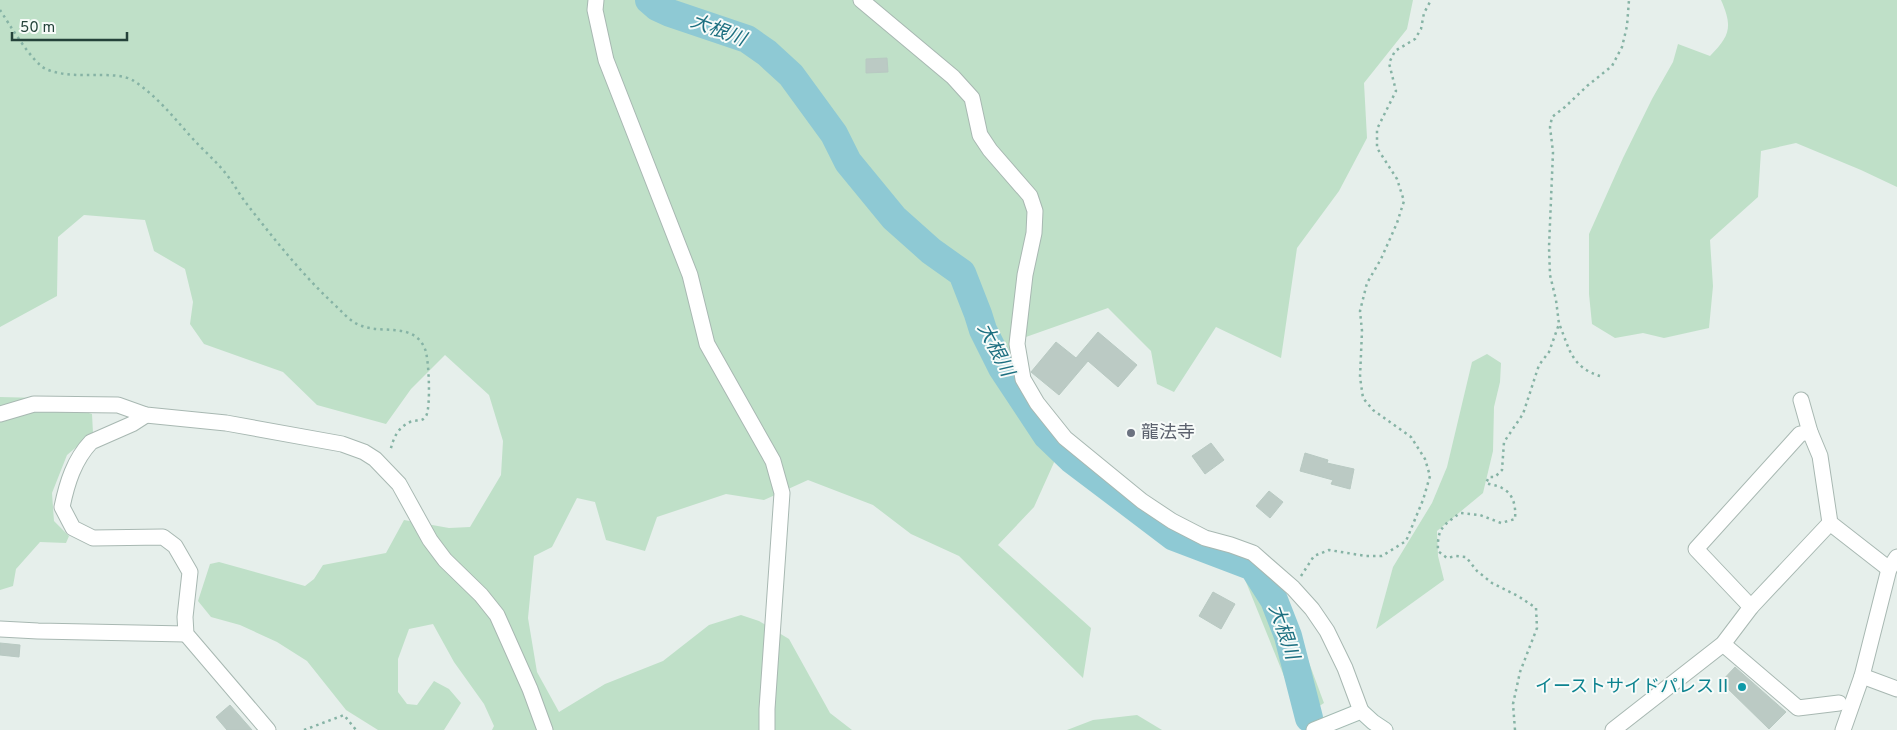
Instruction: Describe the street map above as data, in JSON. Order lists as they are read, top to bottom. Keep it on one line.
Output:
{"water":["大根川"],"places":["龍法寺","イーストサイドパレスⅡ"],"scale_bar":"50 m"}
